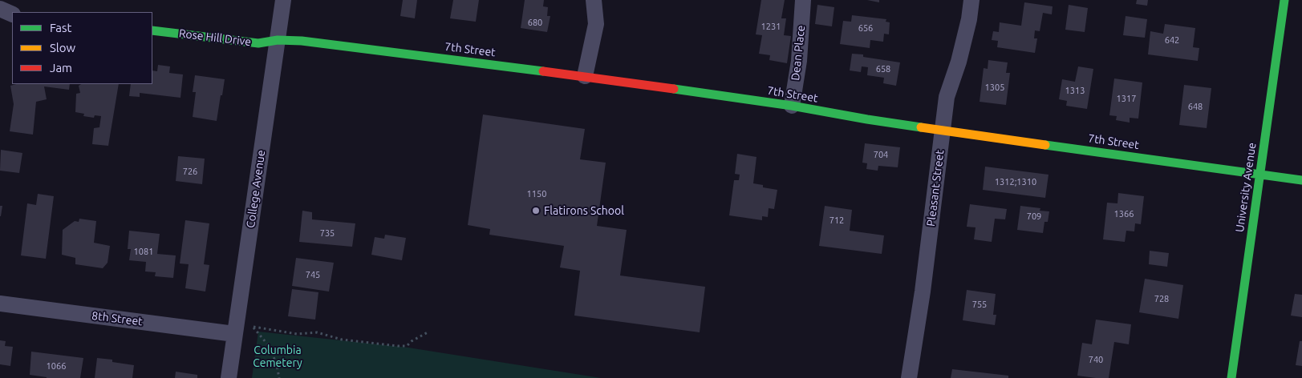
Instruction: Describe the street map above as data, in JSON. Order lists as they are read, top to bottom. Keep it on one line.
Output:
{"streets":{"street":["Rose Hill Drive","7th Street","Dean Place","University Avenue","Pleasant Street","College Avenue","8th Street"]},"crossings":[["Rose Hill Drive","7th Street"],["Rose Hill Drive","College Avenue"],["7th Street","Dean Place"],["7th Street","University Avenue"],["7th Street","Pleasant Street"],["7th Street","College Avenue"],["College Avenue","8th Street"]],"parks":["Columbia Cemetery"],"places":["Flatirons School"],"house_numbers":["680","1231","656","642","658","1305","1313","1317","648","704","726","1312;1310","1150","1366","709","712","735","1081","745","728","755","740","1066"],"legend":["Fast","Slow","Jam"]}
